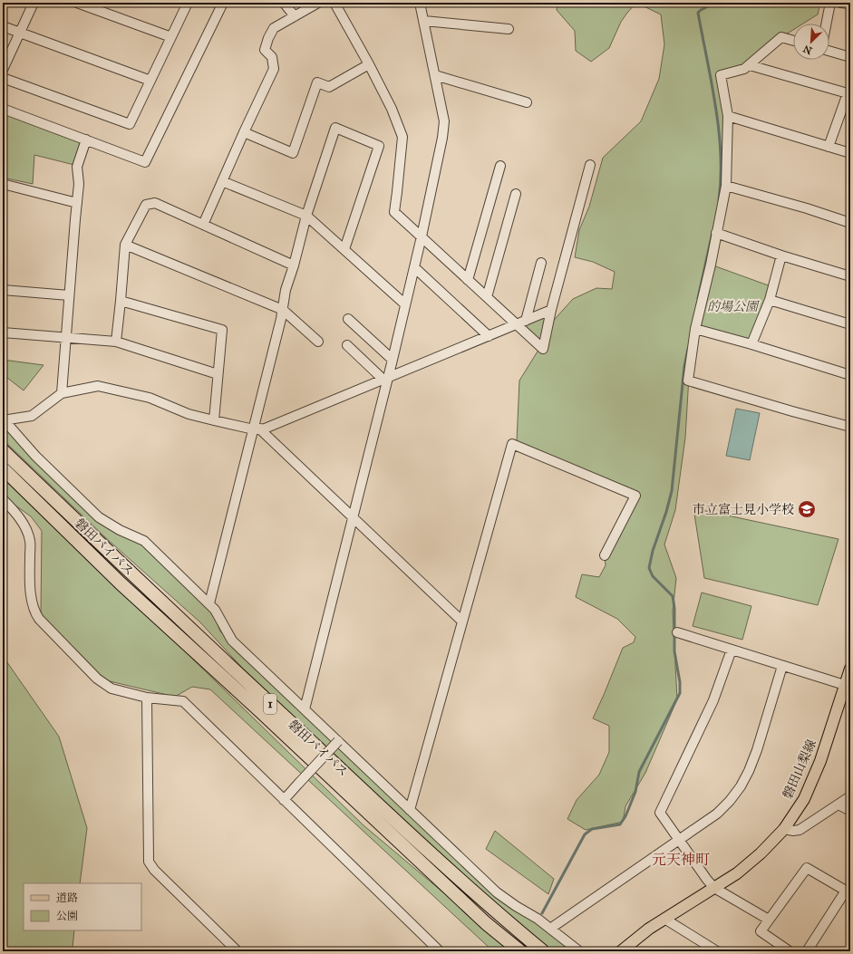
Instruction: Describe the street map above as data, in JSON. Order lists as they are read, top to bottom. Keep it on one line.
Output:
{"streets":{"highway":["磐田バイパス","1"],"main road":["磐田山梨線"]},"districts":["元天神町"],"parks":["的場公園"],"places":{"school or university":["市立富士見小学校"]},"legend":["道路","公園"],"north":"bottom left"}
